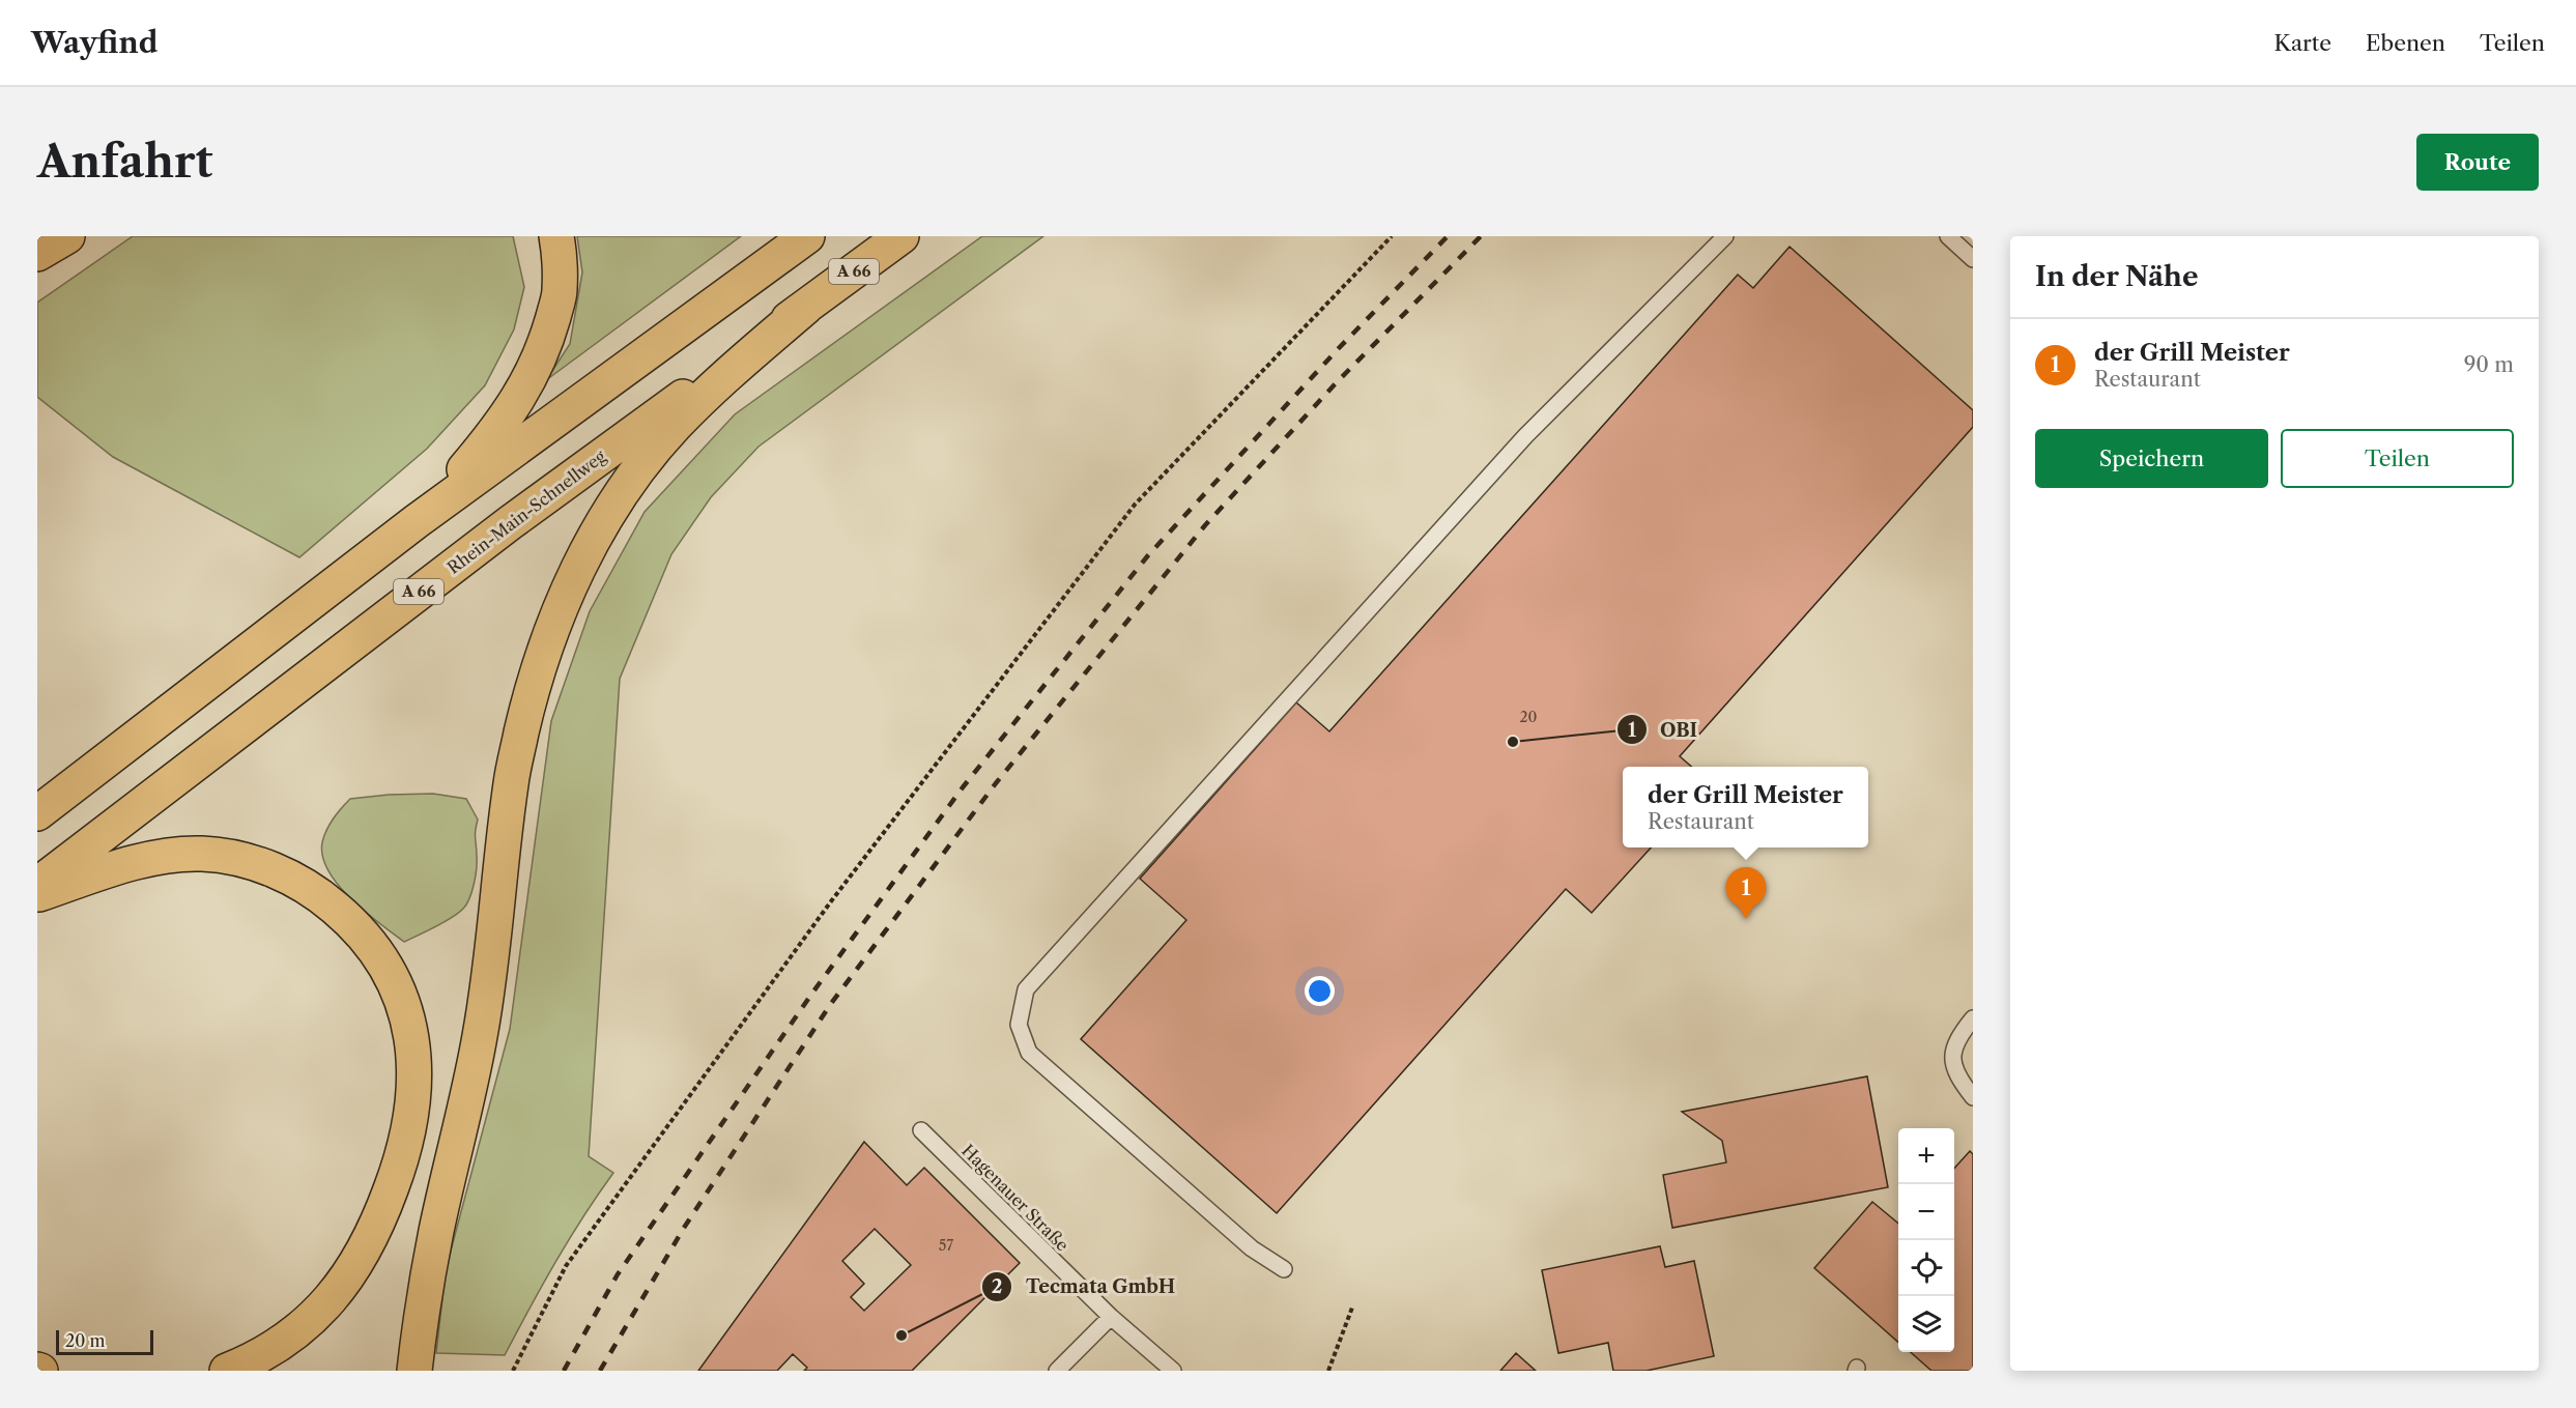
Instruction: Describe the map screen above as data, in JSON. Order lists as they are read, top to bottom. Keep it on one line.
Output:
{"streets":{"highway":["A 66","Rhein-Main-Schnellweg"],"lane":["Hagenauer Straße"]},"places":["OBI","Tecmata GmbH"],"house_numbers":["20","57"],"scale_bar":"20 m","page":{"header":"Wayfind","nav":["Karte","Ebenen","Teilen"],"buttons":["Route",["Speichern","Teilen"]],"title":"Anfahrt","heading":"In der Nähe","list":[{"mark":"1","name":"der Grill Meister","note":"Restaurant","value":"90 m"}],"popup":["der Grill Meister","Restaurant"],"pins":"1","map_buttons":["+","−"],"scale":"20 m"}}
